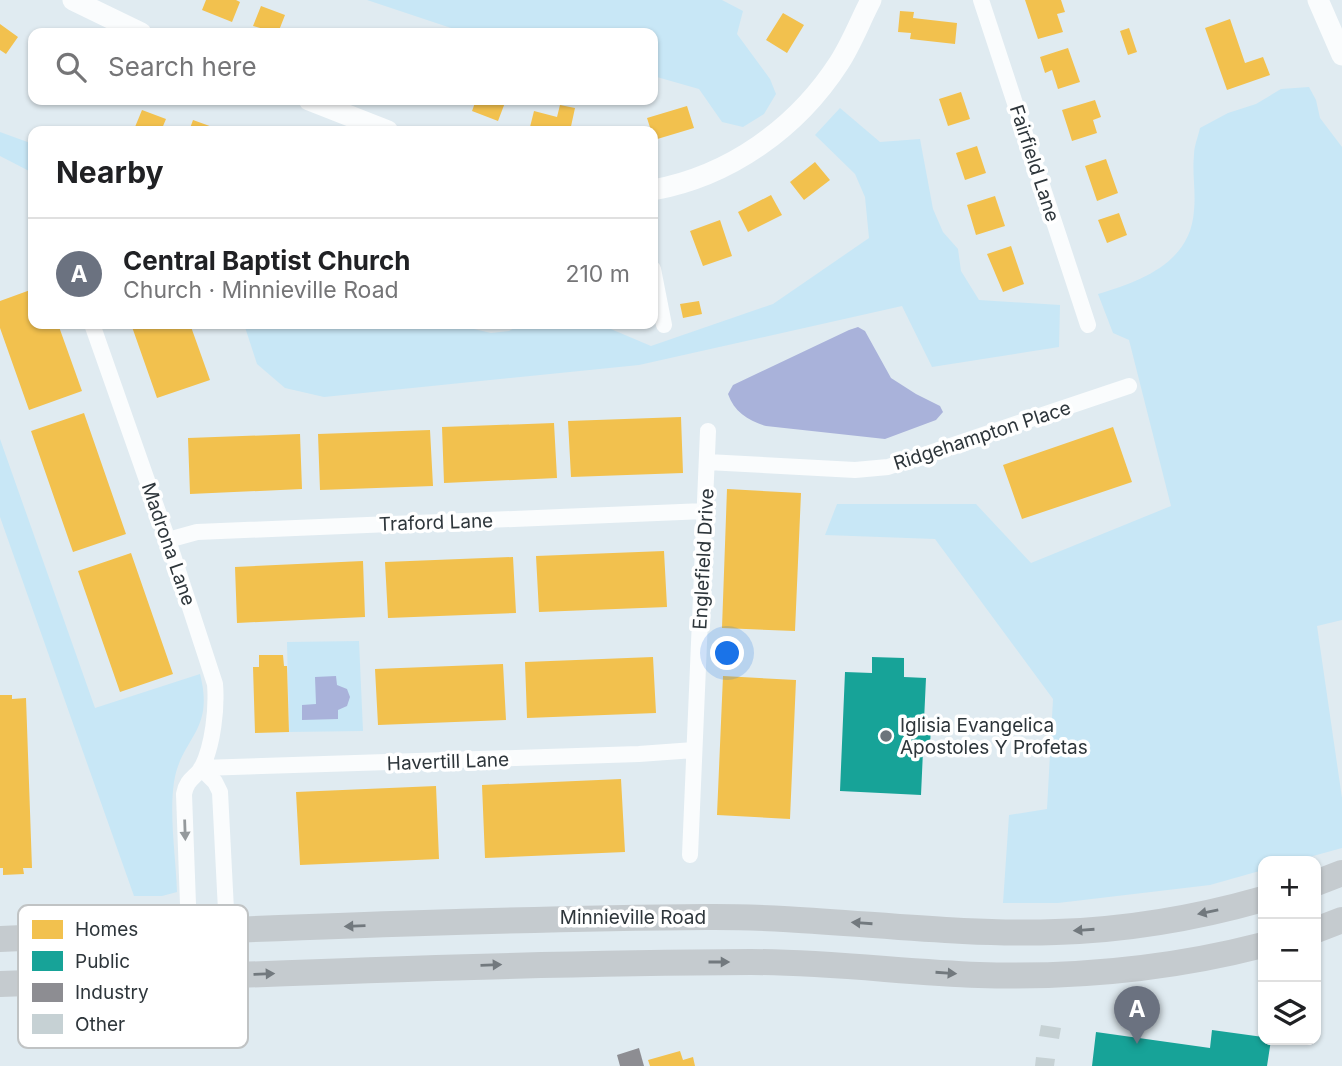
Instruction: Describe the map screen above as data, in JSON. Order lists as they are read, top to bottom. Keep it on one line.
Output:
{"streets":{"main road":["Minnieville Road"],"street":["Fairfield Lane","Ridgehampton Place","Traford Lane","Madrona Lane","Englefield Drive","Havertill Lane"]},"crossings":[["Ridgehampton Place","Englefield Drive"],["Traford Lane","Madrona Lane"],["Traford Lane","Englefield Drive"],["Madrona Lane","Havertill Lane"],["Englefield Drive","Havertill Lane"]],"places":["Iglisia Evangelica Apostoles Y Profetas"],"legend":["Homes","Public","Industry","Other"],"page":{"search":"Search here","heading":"Nearby","list":[{"mark":"A","name":"Central Baptist Church","note":"Church · Minnieville Road","value":"210 m"}],"map_buttons":["+","−"],"pins":"A"}}
